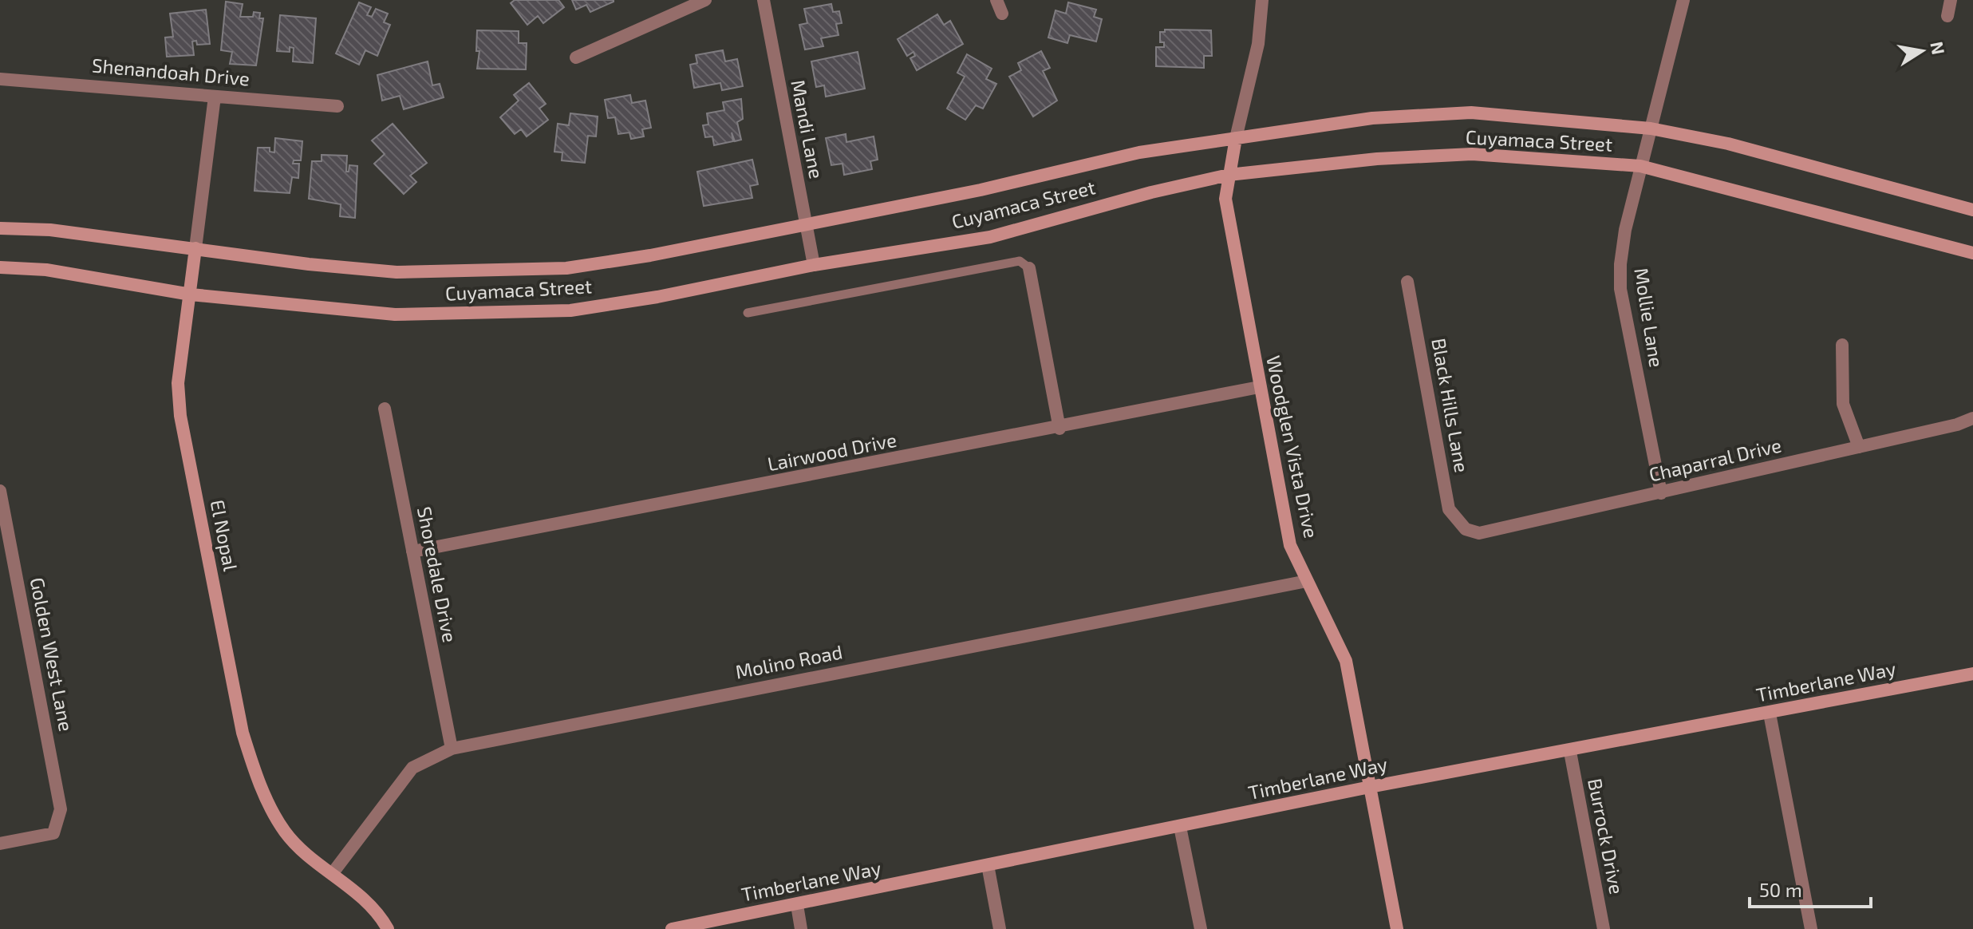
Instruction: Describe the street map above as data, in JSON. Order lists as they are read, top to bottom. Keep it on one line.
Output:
{"streets":{"street":["Shenandoah Drive","Mandi Lane","Cuyamaca Street","Mollie Lane","Black Hills Lane","Woodglen Vista Drive","Lairwood Drive","Chaparral Drive","El Nopal","Shoredale Drive","Golden West Lane","Molino Road","Timberlane Way","Burrock Drive"]},"crossings":[["Shenandoah Drive","El Nopal"],["Mandi Lane","Cuyamaca Street"],["Cuyamaca Street","Mollie Lane"],["Cuyamaca Street","Woodglen Vista Drive"],["Cuyamaca Street","El Nopal"],["Mollie Lane","Chaparral Drive"],["Black Hills Lane","Chaparral Drive"],["Woodglen Vista Drive","Lairwood Drive"],["Woodglen Vista Drive","Molino Road"],["Woodglen Vista Drive","Timberlane Way"],["Lairwood Drive","Shoredale Drive"],["El Nopal","Molino Road"],["Shoredale Drive","Molino Road"],["Timberlane Way","Burrock Drive"]],"scale_bar":"50 m","north":"right"}
